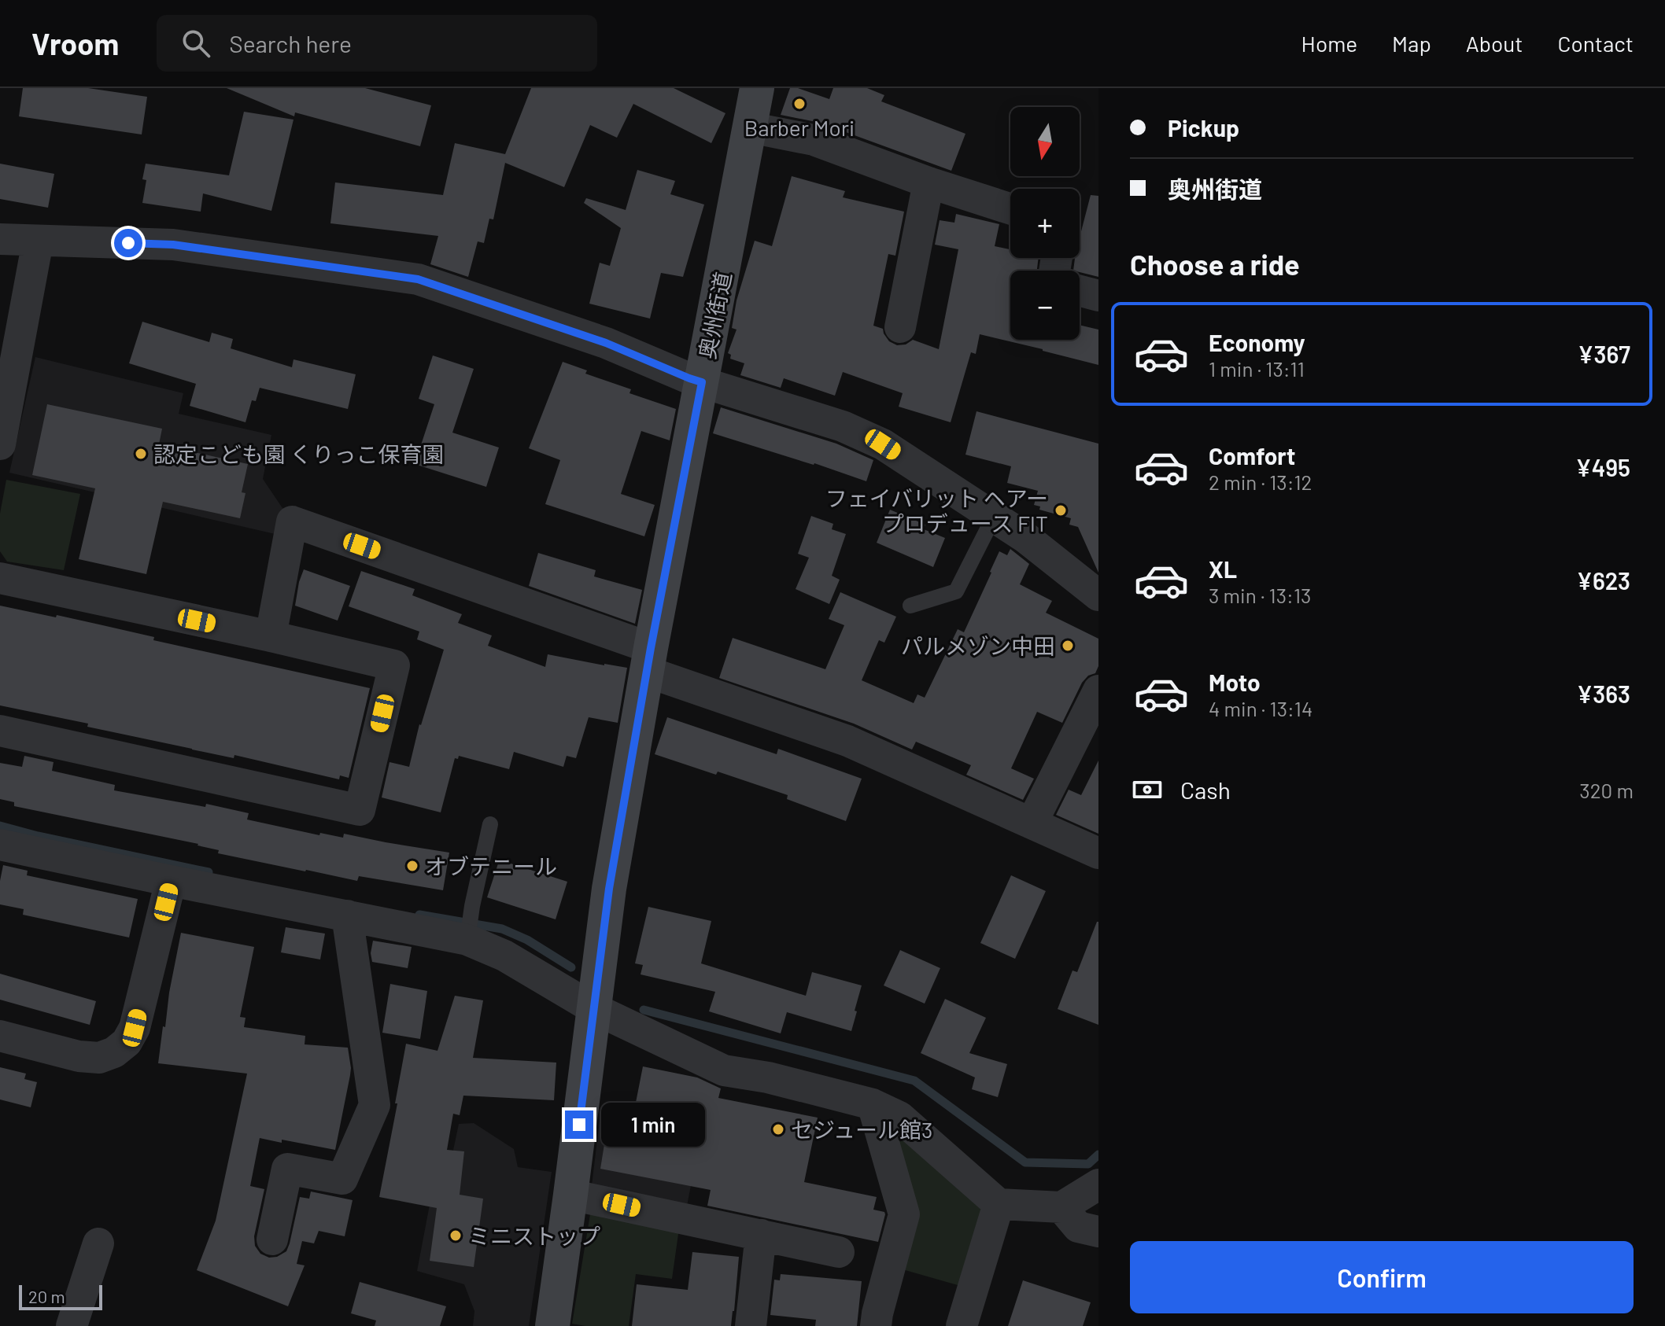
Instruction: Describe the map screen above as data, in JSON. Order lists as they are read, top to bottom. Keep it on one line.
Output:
{"streets":{"main road":["奥州街道"]},"places":["Barber Mori","認定こども園 くりっこ保育園","フェイバリット ヘアー プロデュース FIT","パルメゾン中田","オブテニール","セジュール館3","ミニストップ"],"scale_bar":"20 m","north":"bottom","page":{"header":"Vroom","search":"Search here","nav":["Home","Map","About","Contact"],"banner":["Pickup","奥州街道"],"map_buttons":["+","−"],"heading":"Choose a ride","list":[{"name":"Economy","note":"1 min · 13:11","value":"¥367"},{"name":"Comfort","note":"2 min · 13:12","value":"¥495"},{"name":"XL","note":"3 min · 13:13","value":"¥623"},{"name":"Moto","note":"4 min · 13:14","value":"¥363"}],"pay":["Cash","320 m"],"bubble":"1 min","buttons":"Confirm","scale":"20 m"}}
